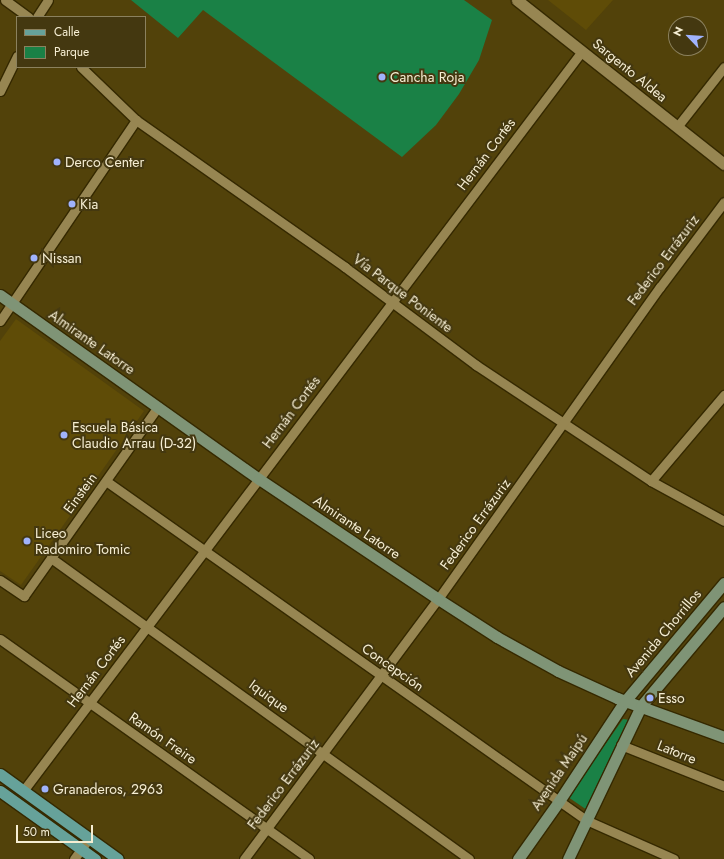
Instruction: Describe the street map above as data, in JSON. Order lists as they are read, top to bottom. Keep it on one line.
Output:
{"streets":{"main road":["Almirante Latorre","Avenida Chorrillos","Avenida Maipú"],"street":["Sargento Aldea","Hernán Cortés","Federico Errázuriz","Vía Parque Poniente","Einstein","Concepción","Iquique","Ramón Freire","Latorre"]},"crossings":[["Sargento Aldea","Hernán Cortés"],["Hernán Cortés","Vía Parque Poniente"],["Hernán Cortés","Almirante Latorre"],["Hernán Cortés","Concepción"],["Hernán Cortés","Iquique"],["Hernán Cortés","Ramón Freire"],["Federico Errázuriz","Vía Parque Poniente"],["Federico Errázuriz","Almirante Latorre"],["Federico Errázuriz","Concepción"],["Federico Errázuriz","Iquique"],["Federico Errázuriz","Ramón Freire"],["Almirante Latorre","Einstein"],["Almirante Latorre","Avenida Chorrillos"],["Almirante Latorre","Avenida Maipú"],["Einstein","Concepción"],["Einstein","Iquique"],["Avenida Chorrillos","Avenida Maipú"],["Concepción","Avenida Maipú"]],"places":["Cancha Roja","Derco Center","Kia","Nissan","Escuela Básica Claudio Arrau (D-32)","Liceo Radomiro Tomic","Esso","Granaderos, 2963"],"legend":["Calle","Parque"],"scale_bar":"50 m","north":"top left"}
